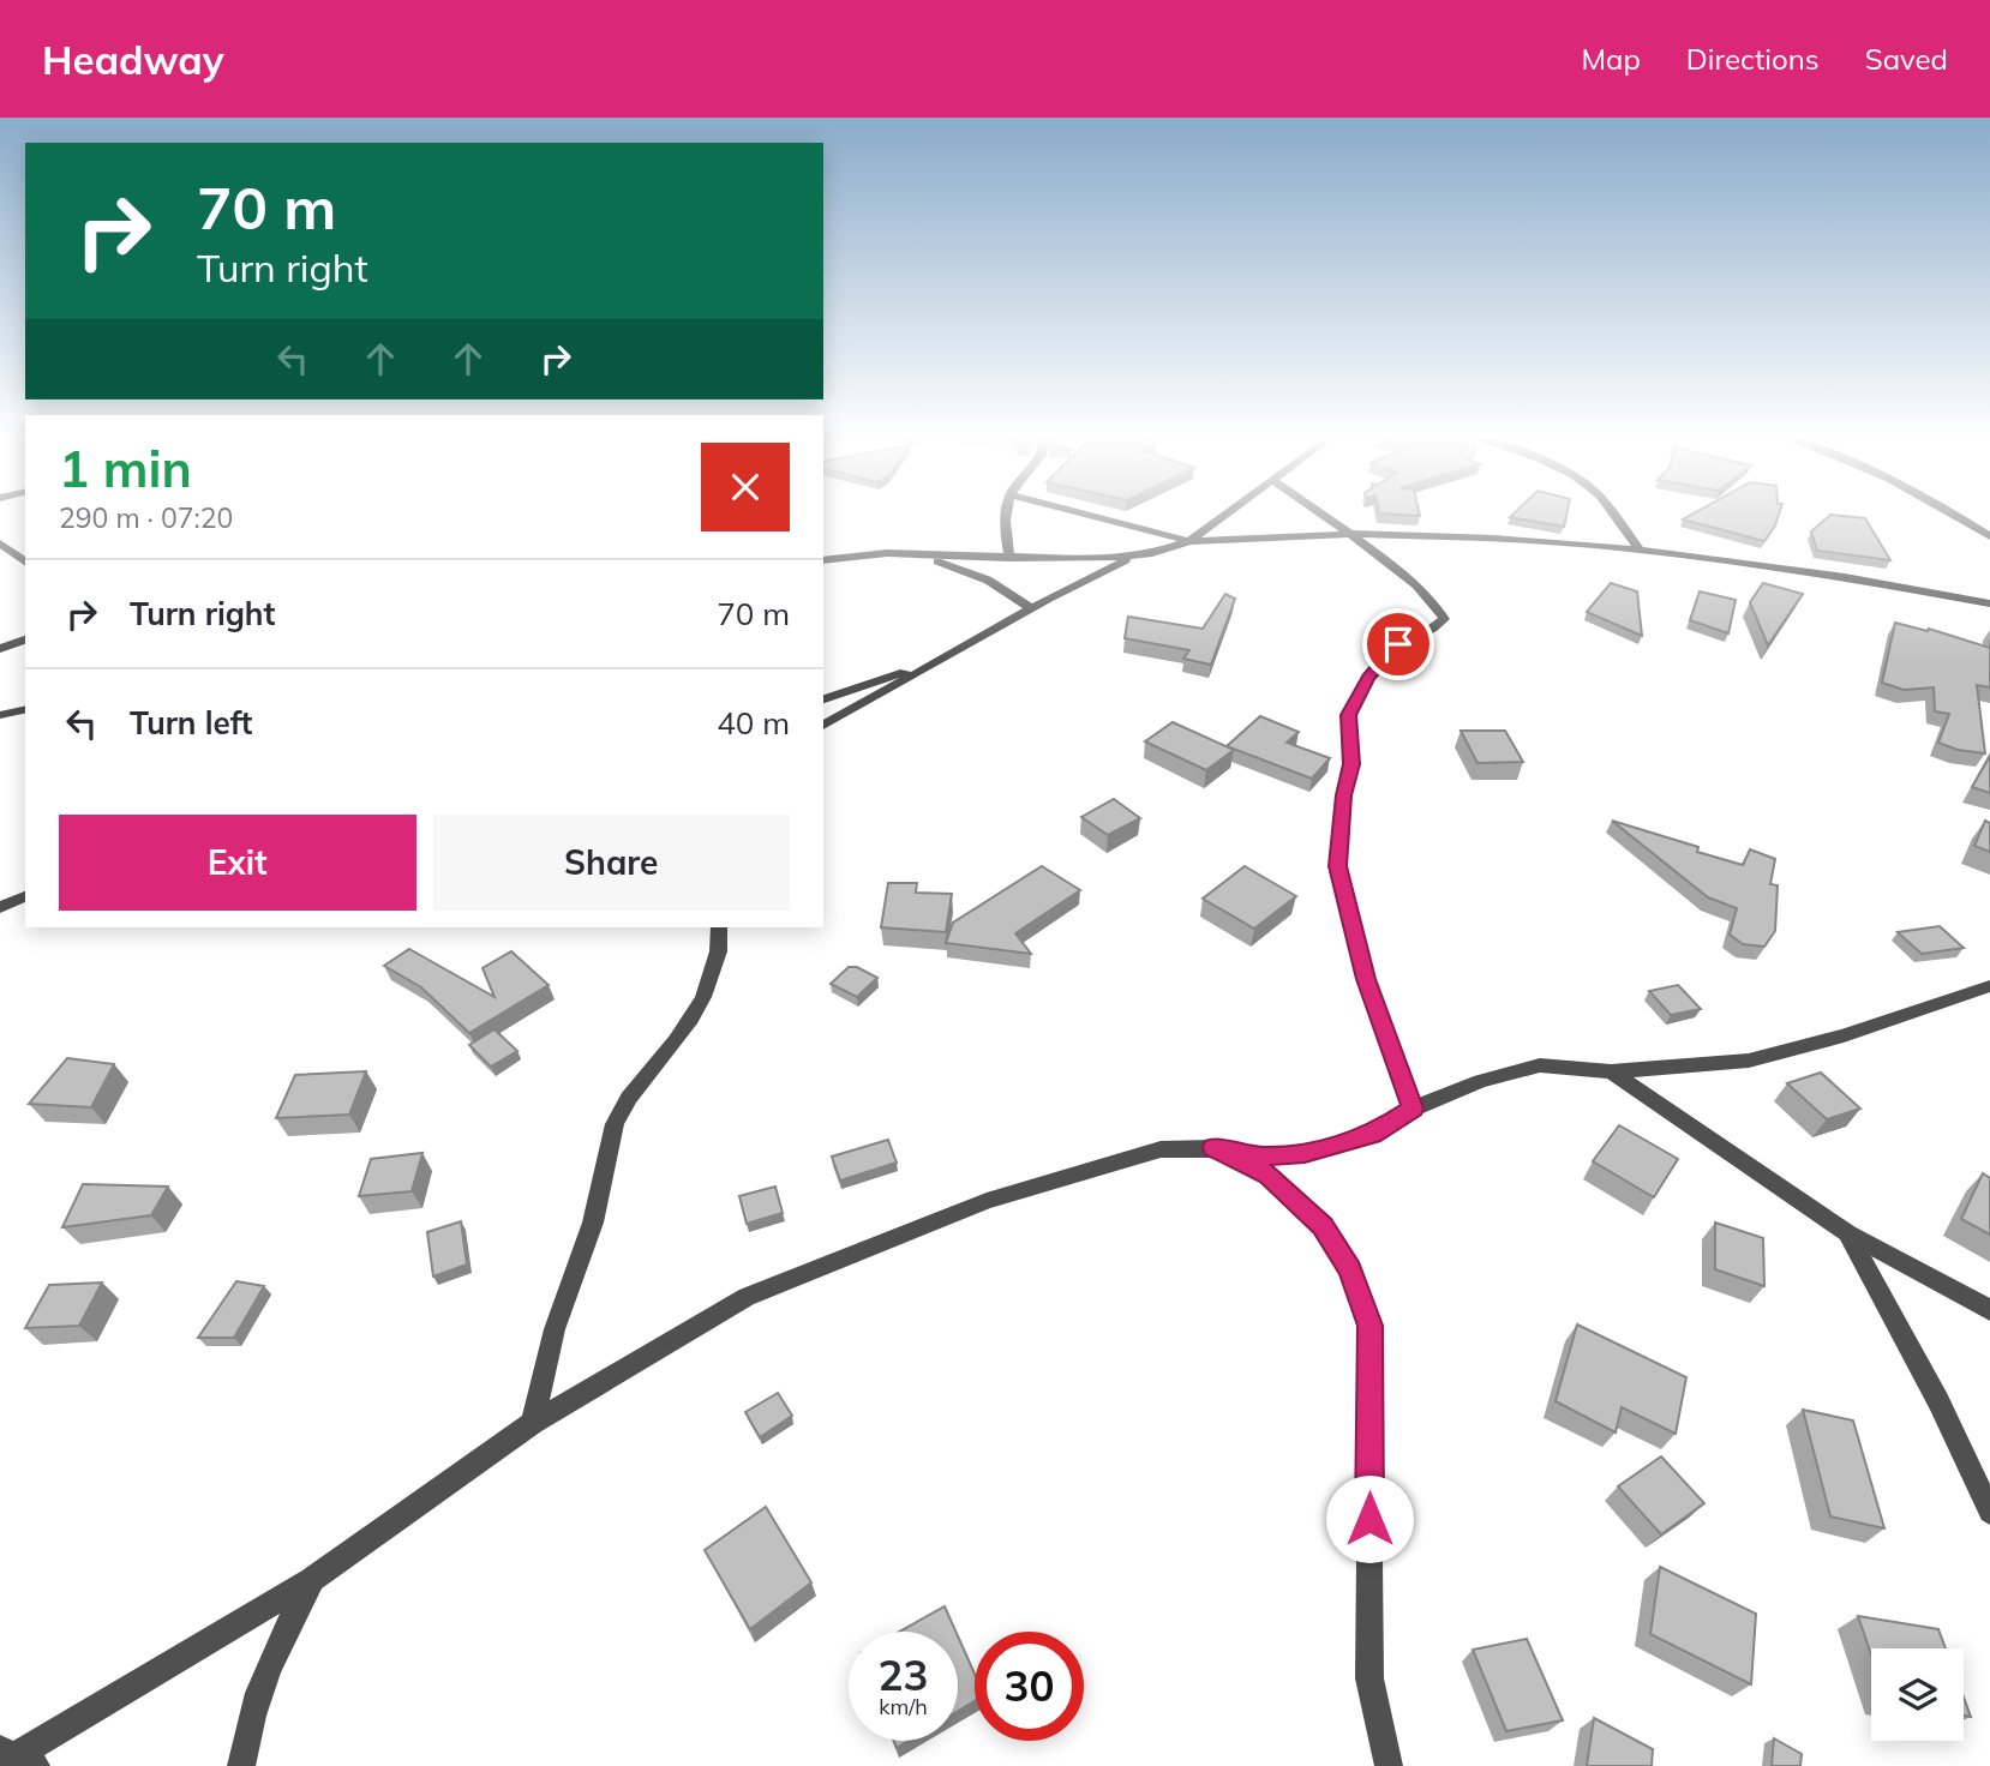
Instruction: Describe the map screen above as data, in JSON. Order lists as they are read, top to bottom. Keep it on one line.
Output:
{"page":{"header":"Headway","nav":["Map","Directions","Saved"],"turn":["70 m","Turn right"],"heading":["1 min","290 m · 07:20"],"list":[{"name":"Turn right","value":"70 m"},{"name":"Turn left","value":"40 m"}],"buttons":["Exit","Share"],"speed":"23 km/h","limit":"30"}}
